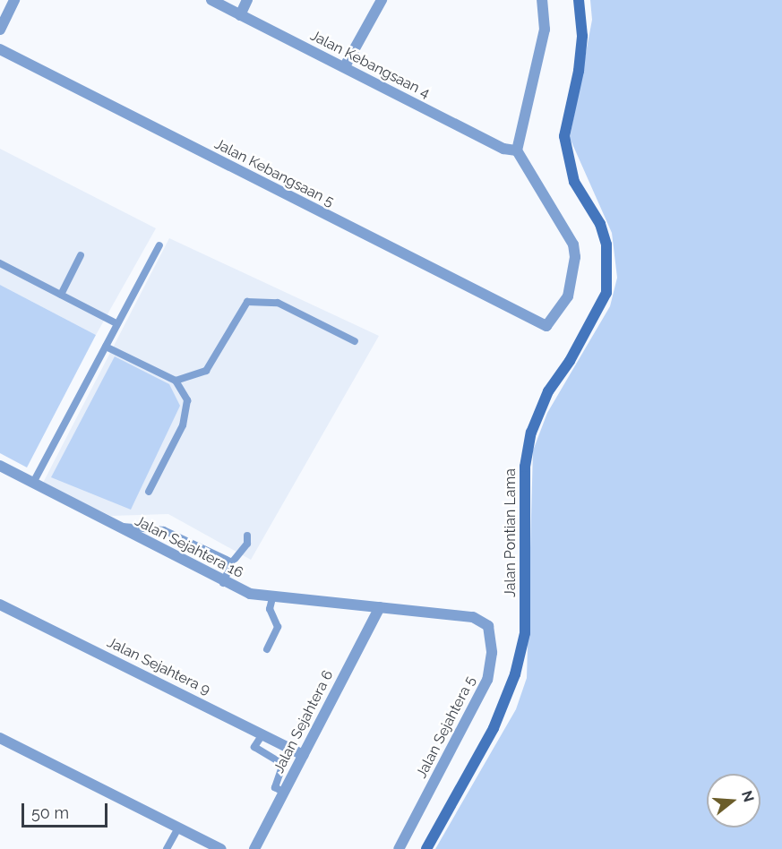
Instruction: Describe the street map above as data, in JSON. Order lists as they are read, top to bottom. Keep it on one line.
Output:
{"streets":{"street":["Jalan Kebangsaan 4","Jalan Kebangsaan 5","Jalan Pontian Lama","Jalan Sejahtera 16","Jalan Sejahtera 9","Jalan Sejahtera 6","Jalan Sejahtera 5"]},"crossings":[["Jalan Kebangsaan 4","Jalan Kebangsaan 5"],["Jalan Sejahtera 16","Jalan Sejahtera 6"],["Jalan Sejahtera 16","Jalan Sejahtera 5"],["Jalan Sejahtera 9","Jalan Sejahtera 6"],["Jalan Sejahtera 6","Jalan Sejahtera 5"]],"scale_bar":"50 m","north":"right"}
